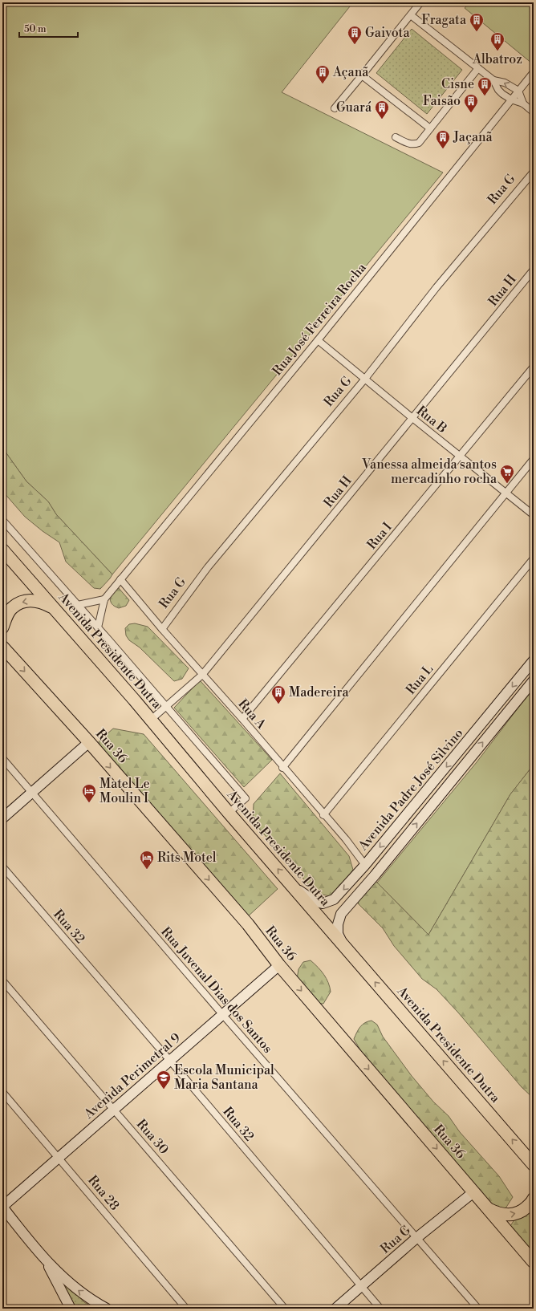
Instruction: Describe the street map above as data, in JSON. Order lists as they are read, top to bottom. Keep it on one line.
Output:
{"streets":{"highway":["Avenida Presidente Dutra","Rua 36"],"main road":["Rua G","Avenida Padre José Silvino","Avenida Perimetral 9"],"street":["Rua H","Rua José Ferreira Rocha","Rua B","Rua I","Rua L","Rua A","Rua 32","Rua Juvenal Dias dos Santos","Rua 30","Rua 28"]},"crossings":[["Rua G","Rua B"],["Rua G","Rua A"],["Rua G","Rua 36"],["Rua G","Rua 32"],["Rua G","Rua Juvenal Dias dos Santos"],["Rua H","Rua B"],["Rua H","Avenida Presidente Dutra"],["Rua H","Rua A"],["Rua José Ferreira Rocha","Rua B"],["Rua José Ferreira Rocha","Rua A"],["Rua B","Rua I"],["Rua I","Rua A"],["Avenida Presidente Dutra","Avenida Padre José Silvino"],["Rua L","Rua A"],["Rua A","Avenida Padre José Silvino"],["Rua 36","Avenida Perimetral 9"],["Rua 32","Avenida Perimetral 9"],["Rua Juvenal Dias dos Santos","Avenida Perimetral 9"],["Avenida Perimetral 9","Rua 30"],["Avenida Perimetral 9","Rua 28"]],"one_way":["Avenida Presidente Dutra","Rua 36"],"places":{"building":["Fragata","Gaivota","Albatroz","Açanã","Cisne","Faisão","Guará","Jaçanã","Madereira"],"supermarket":["Vanessa almeida santos mercadinho rocha"],"hotel":["Matel Le Moulin I","Rits Motel"],"school or university":["Escola Municipal Maria Santana"]},"scale_bar":"50 m"}
